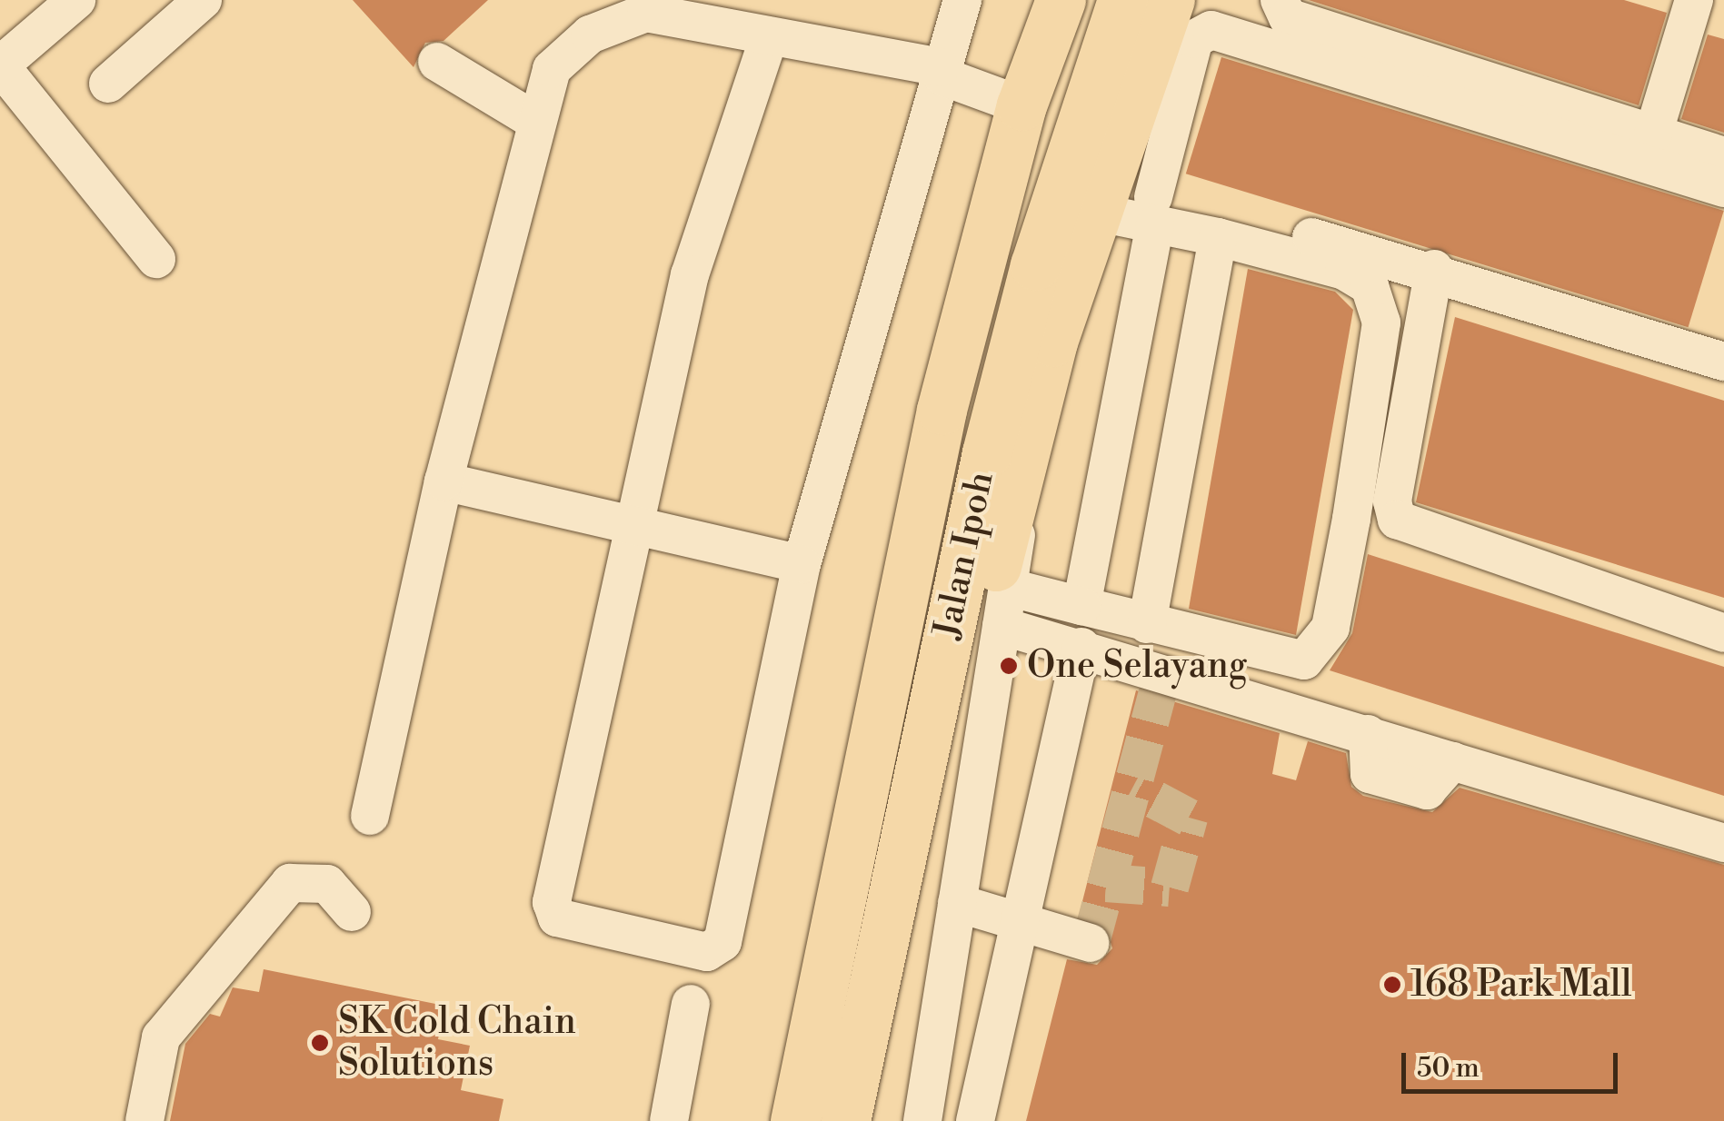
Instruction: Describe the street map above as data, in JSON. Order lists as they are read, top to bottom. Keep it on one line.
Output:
{"streets":{"highway":["Jalan Ipoh"]},"places":["One Selayang","168 Park Mall","SK Cold Chain Solutions"],"scale_bar":"50 m"}
